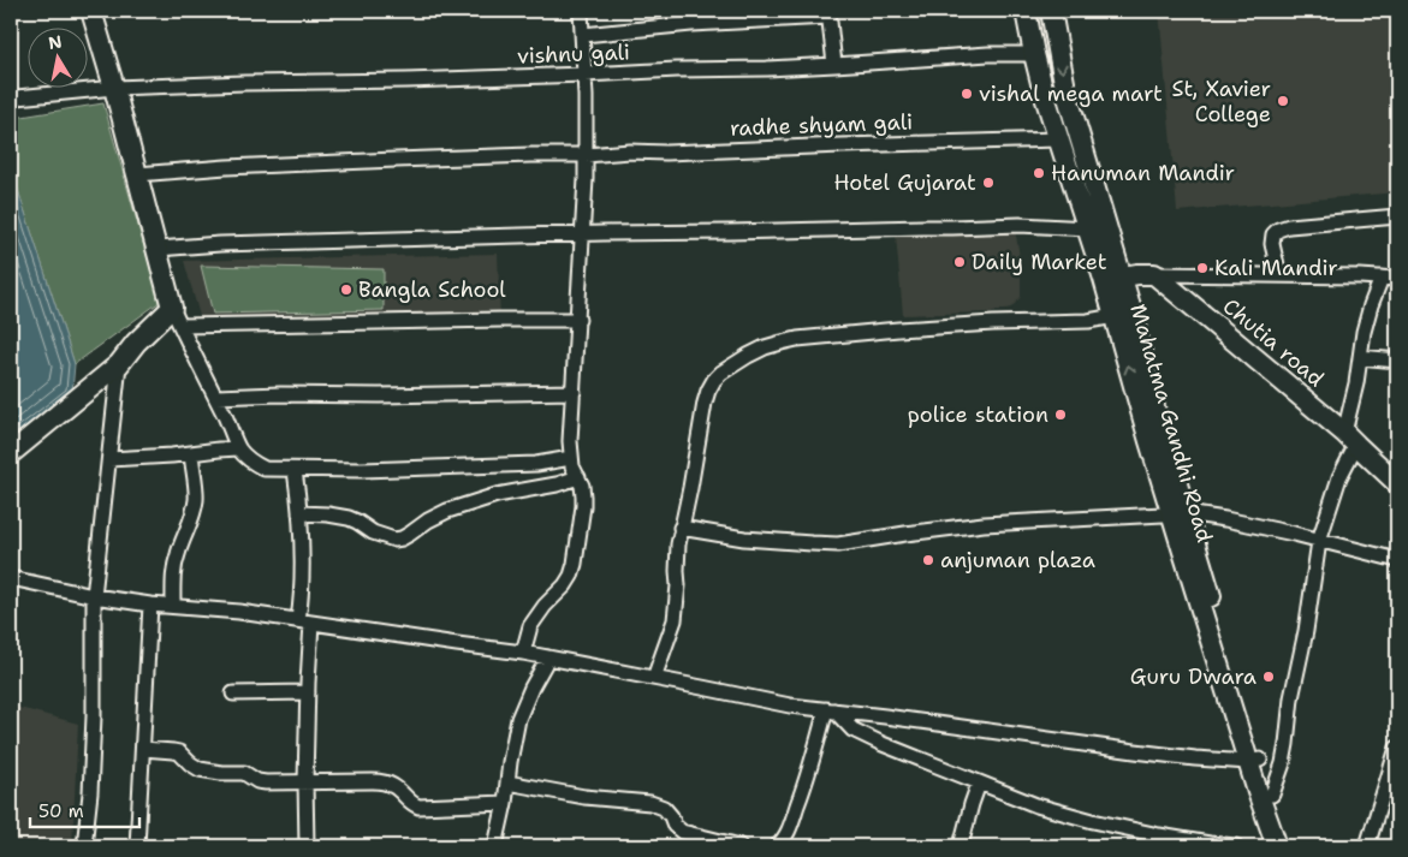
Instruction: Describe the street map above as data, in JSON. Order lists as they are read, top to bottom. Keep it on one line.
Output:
{"streets":{"main road":["Chutia road","Mahatma Gandhi Road"],"street":["vishnu gali","radhe shyam gali"]},"crossings":[["vishnu gali","Mahatma Gandhi Road"],["radhe shyam gali","Mahatma Gandhi Road"]],"places":["vishal mega mart","St, Xavier College","Hanuman Mandir","Hotel Gujarat","Daily Market","Kali Mandir","Bangla School","police station","anjuman plaza","Guru Dwara"],"scale_bar":"50 m","north":"top"}
